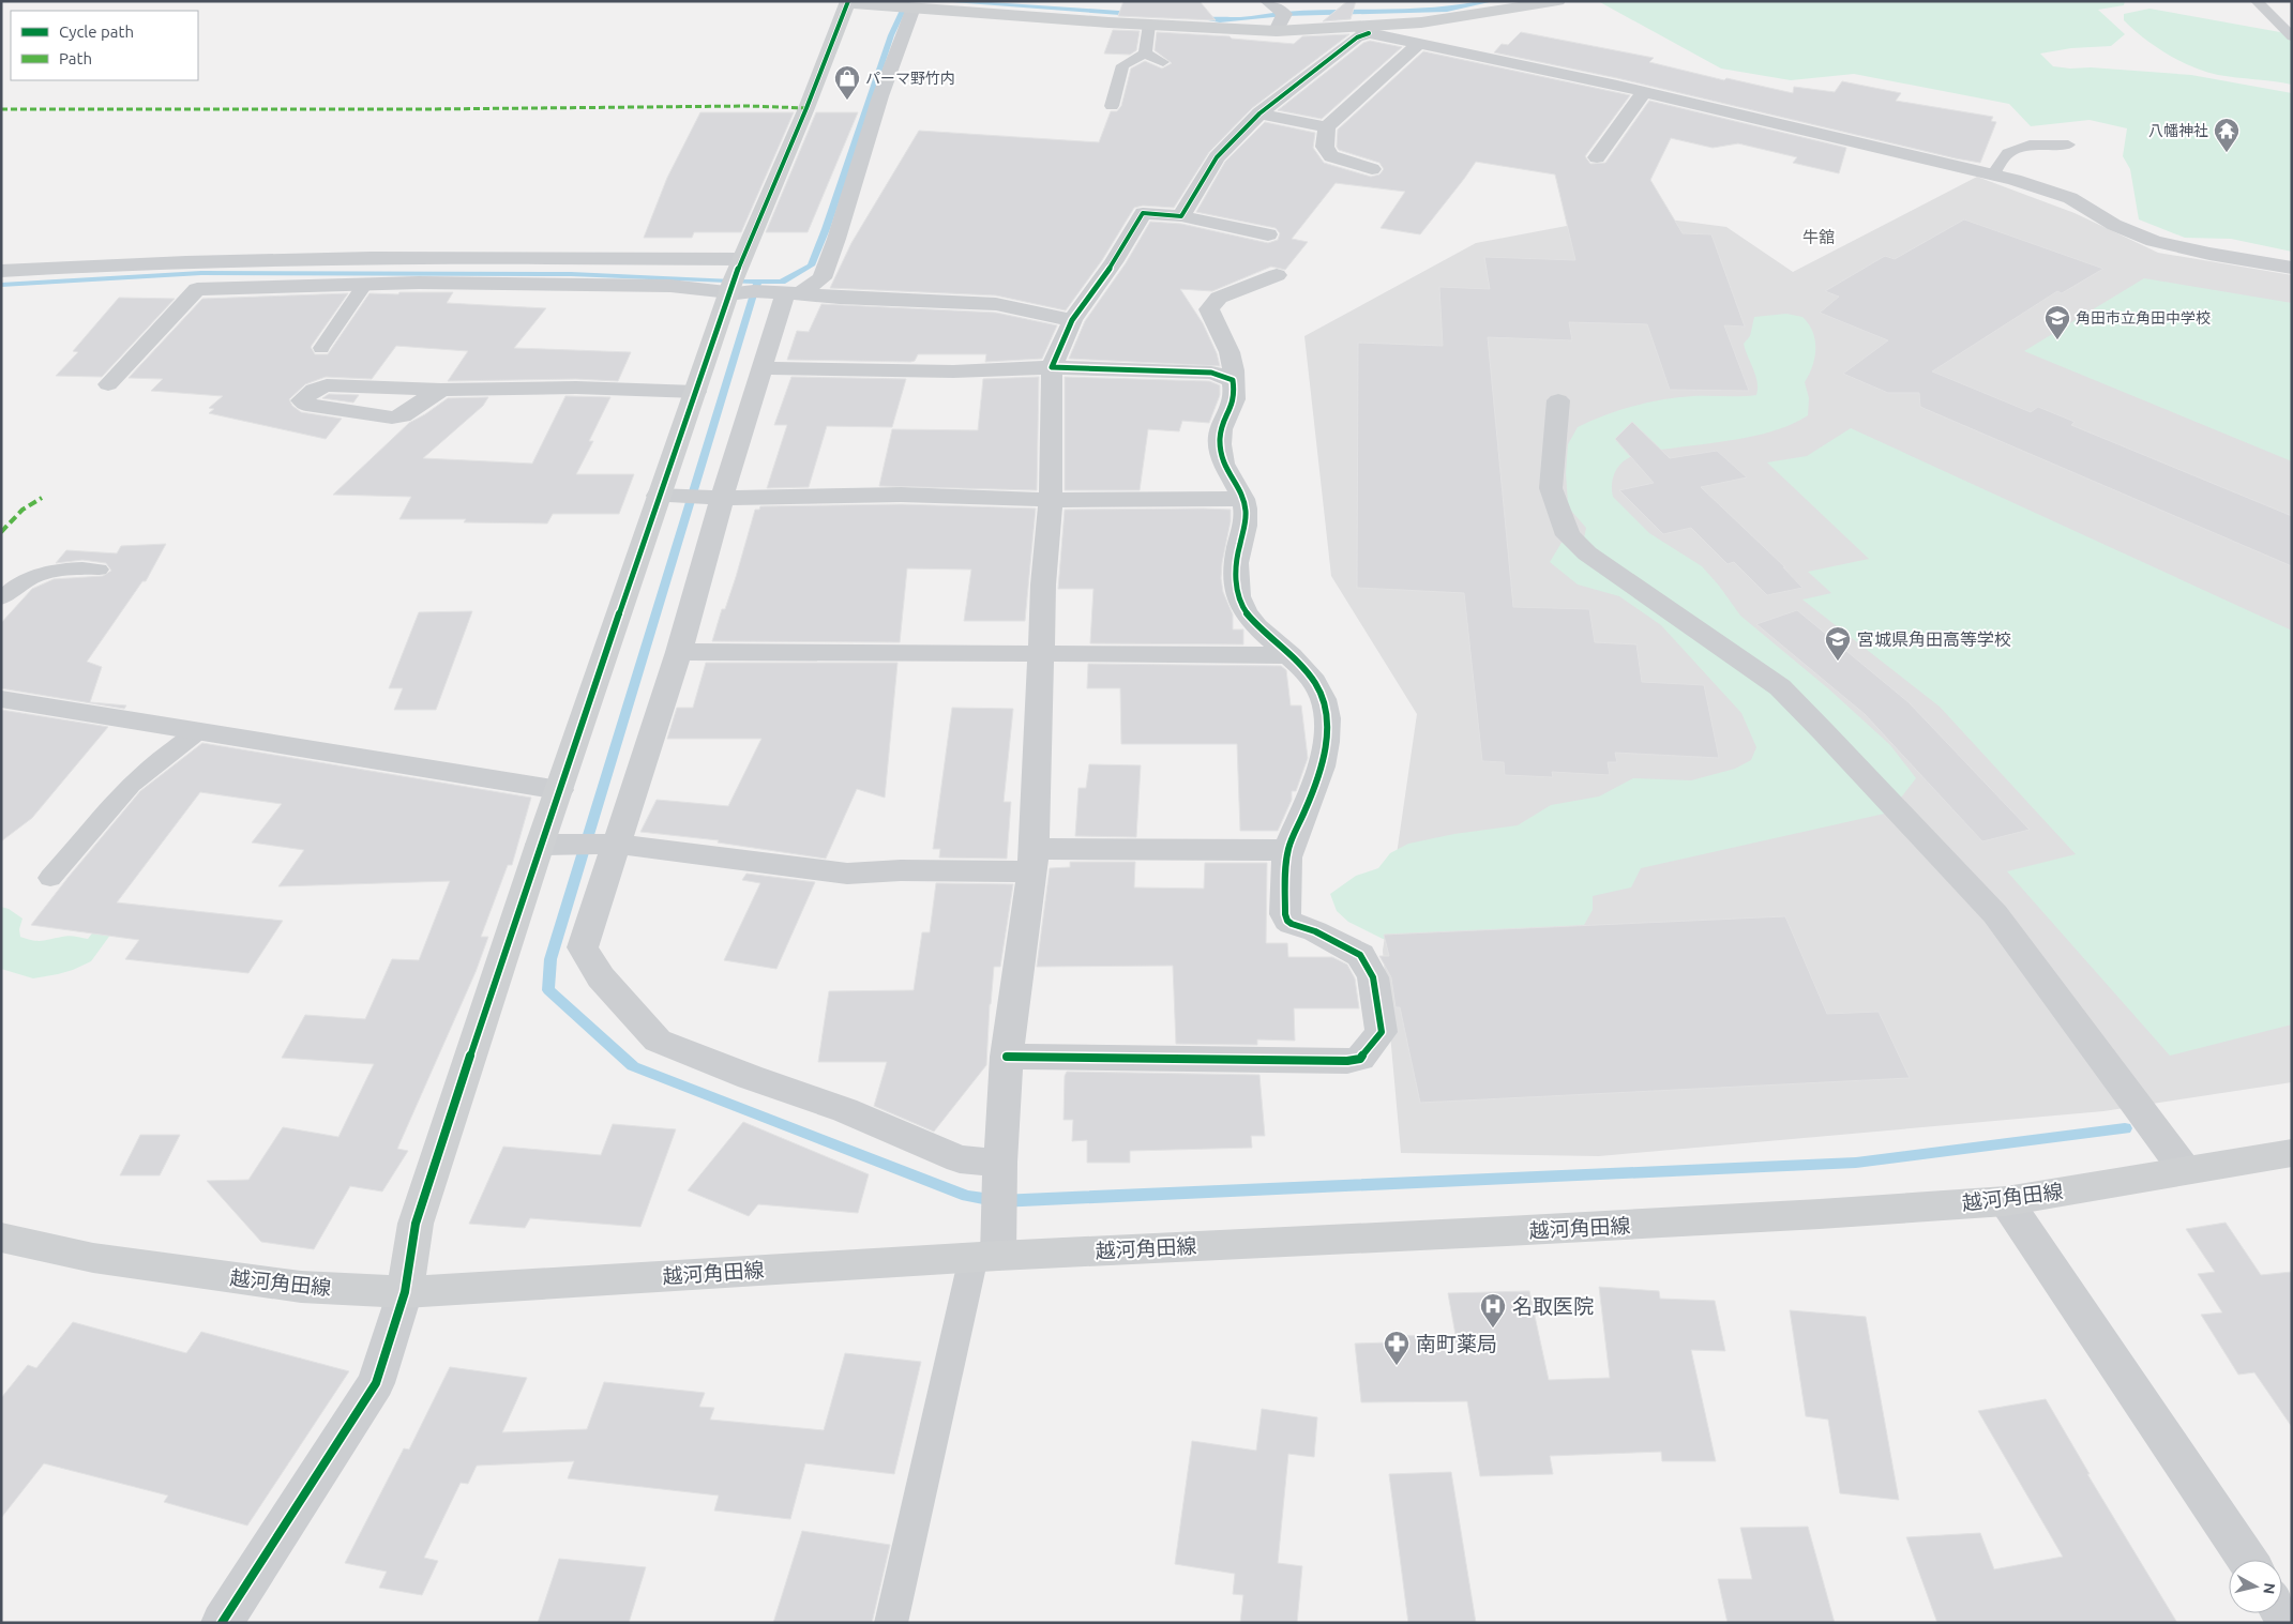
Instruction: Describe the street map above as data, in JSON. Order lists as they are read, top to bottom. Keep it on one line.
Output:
{"streets":{"street":["越河角田線"]},"districts":["牛舘"],"places":{"shop":["パーマ野竹内"],"temple":["八幡神社"],"school or university":["角田市立角田中学校","宮城県角田高等学校"],"hospital":["名取医院"],"pharmacy":["南町薬局"]},"legend":["Cycle path","Path"],"north":"right"}
